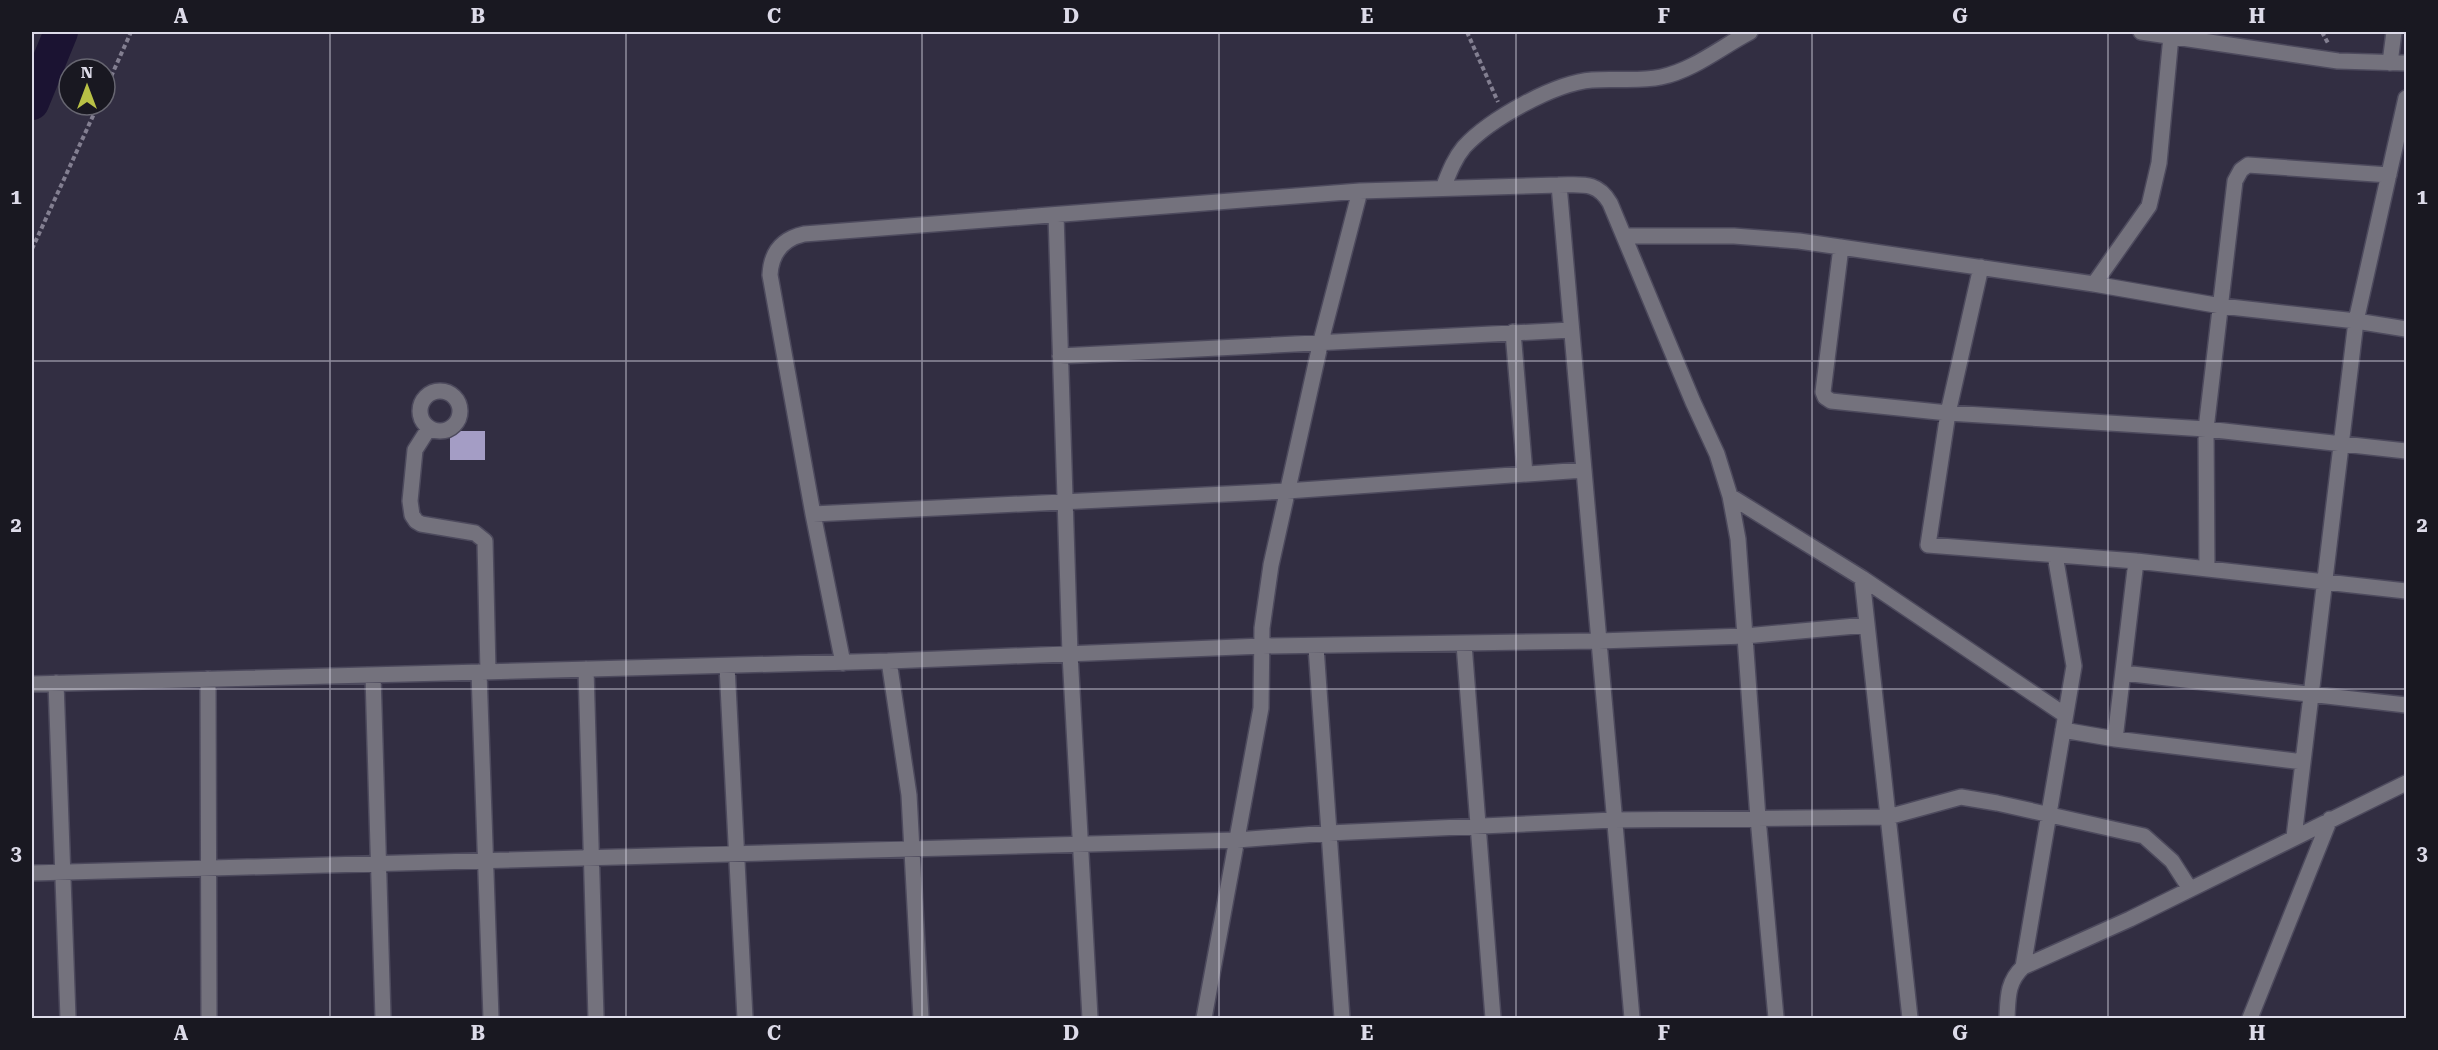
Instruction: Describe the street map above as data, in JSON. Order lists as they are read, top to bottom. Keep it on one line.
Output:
{"north":"top","grid":{"columns":["A","B","C","D","E","F","G","H"],"rows":["1","2","3"]}}
